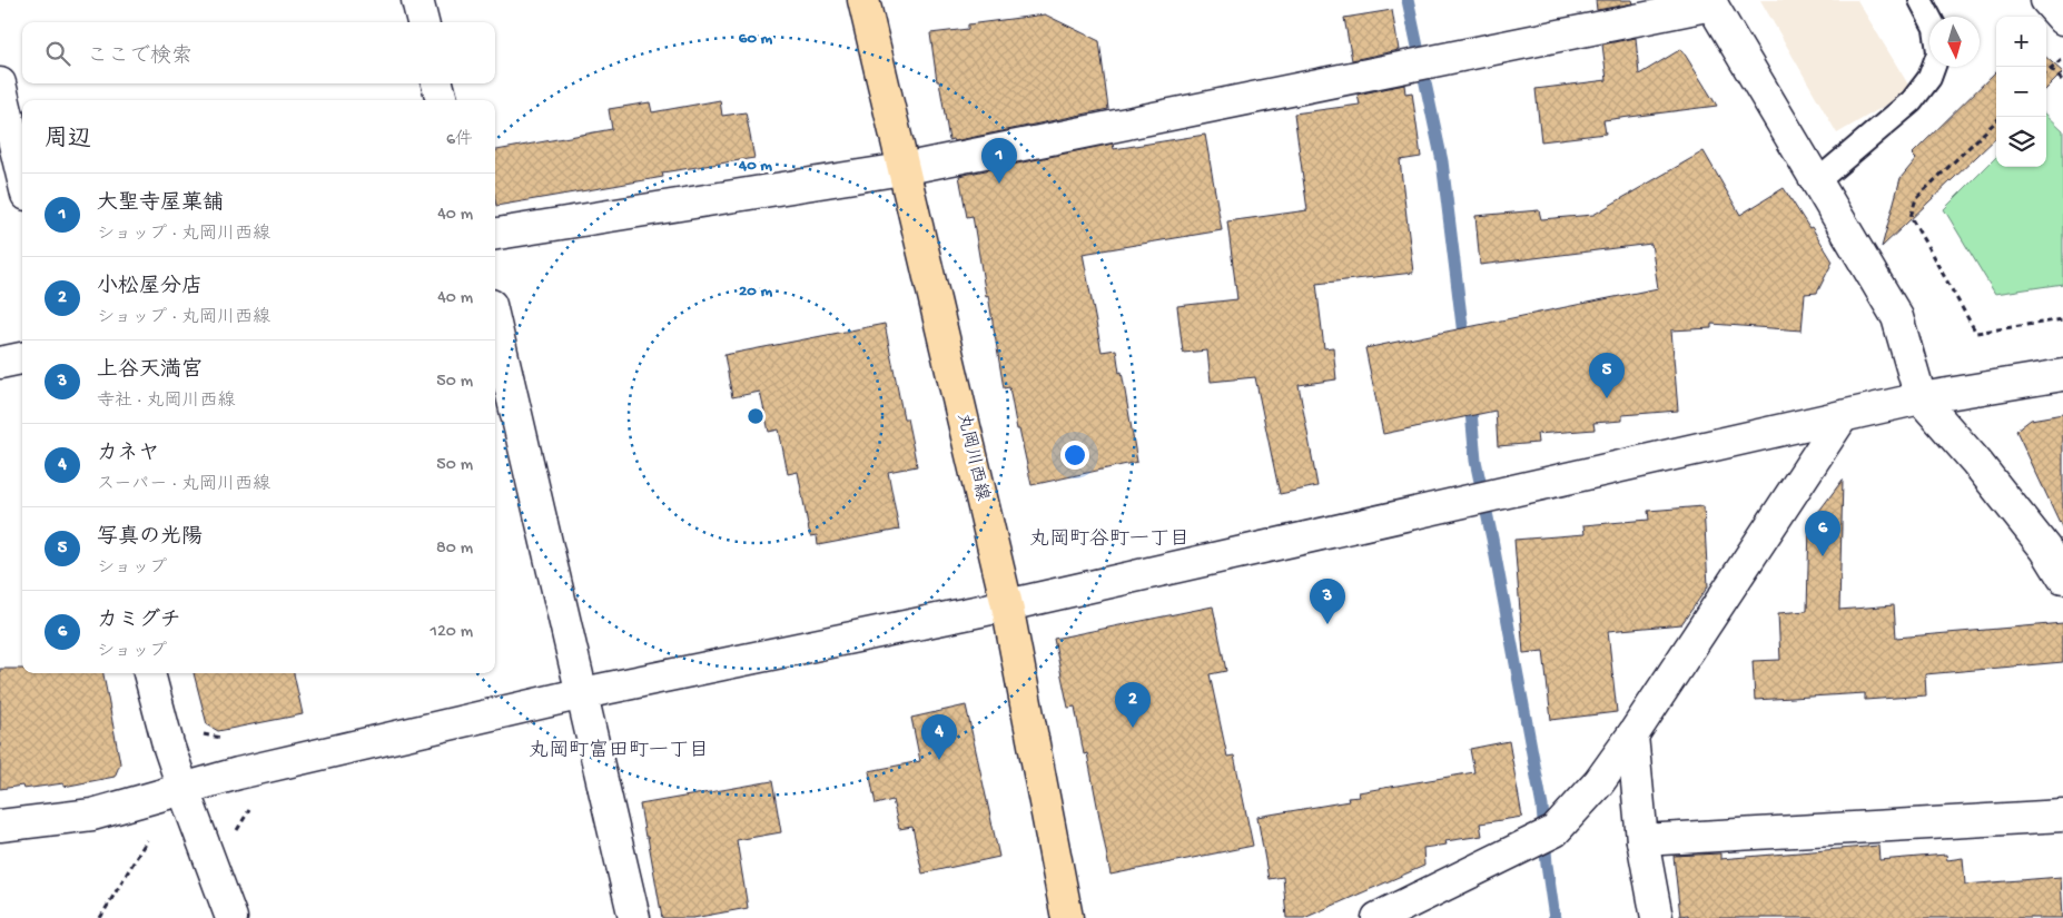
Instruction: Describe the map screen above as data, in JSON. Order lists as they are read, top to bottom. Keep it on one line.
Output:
{"streets":{"main road":["丸岡川西線"]},"districts":["丸岡町谷町一丁目","丸岡町富田町一丁目"],"north":"bottom","page":{"map_buttons":["+","−"],"search":"ここで検索","heading":["周辺","6件"],"pins":["1","5","6","3","2","4"],"list":[{"mark":"1","name":"大聖寺屋菓舗","note":"ショップ · 丸岡川西線","value":"40 m"},{"mark":"2","name":"小松屋分店","note":"ショップ · 丸岡川西線","value":"40 m"},{"mark":"3","name":"上谷天満宮","note":"寺社 · 丸岡川西線","value":"50 m"},{"mark":"4","name":"カネヤ","note":"スーパー · 丸岡川西線","value":"50 m"},{"mark":"5","name":"写真の光陽","note":"ショップ","value":"80 m"},{"mark":"6","name":"カミグチ","note":"ショップ","value":"120 m"}]},"rings":["60 m","40 m","20 m"]}
